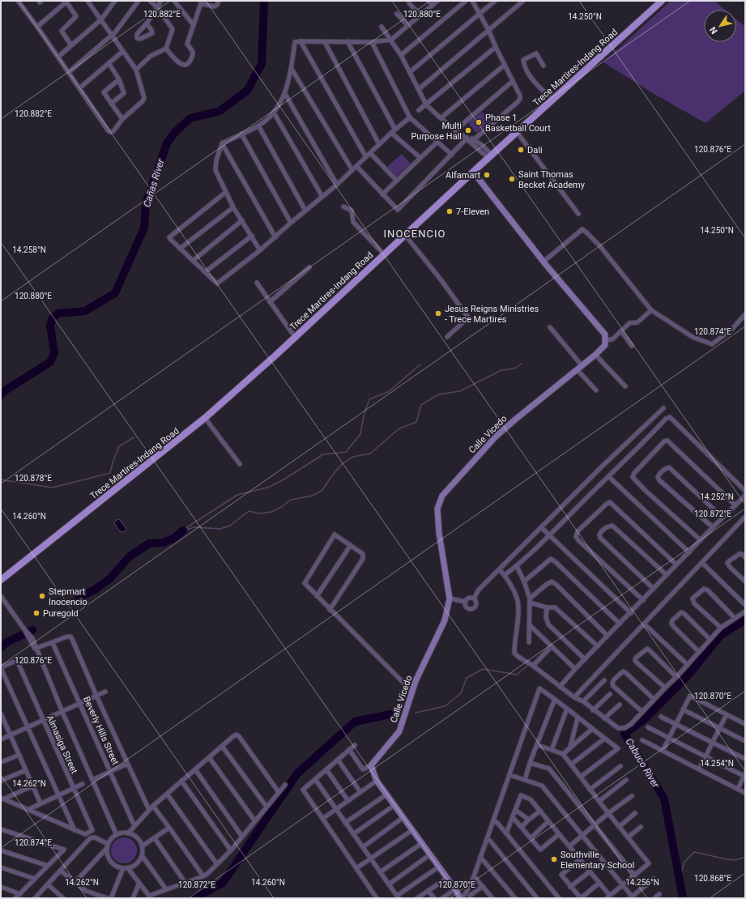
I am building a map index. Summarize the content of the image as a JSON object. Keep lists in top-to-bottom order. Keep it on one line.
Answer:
{"streets":{"main road":["Trece Martires-Indang Road"],"street":["Calle Vicedo","Beverly Hills Street","Almasiga Street"]},"districts":["INOCENCIO"],"water":["Cañas River","Cabuco River"],"places":["Phase 1 Basketball Court","Multi Purpose Hall","Dali","Alfamart","Saint Thomas Becket Academy","7-Eleven","Jesus Reigns Ministries - Trece Martires","Stepmart Inocencio","Puregold","Southville Elementary School"],"north":"bottom left","coordinates":["120.882°E","120.880°E","14.250°N","120.876°E","14.258°N","120.874°E","120.878°E","14.252°N","120.872°E","14.260°N","120.870°E","14.254°N","14.262°N","120.868°E","14.256°N"]}
